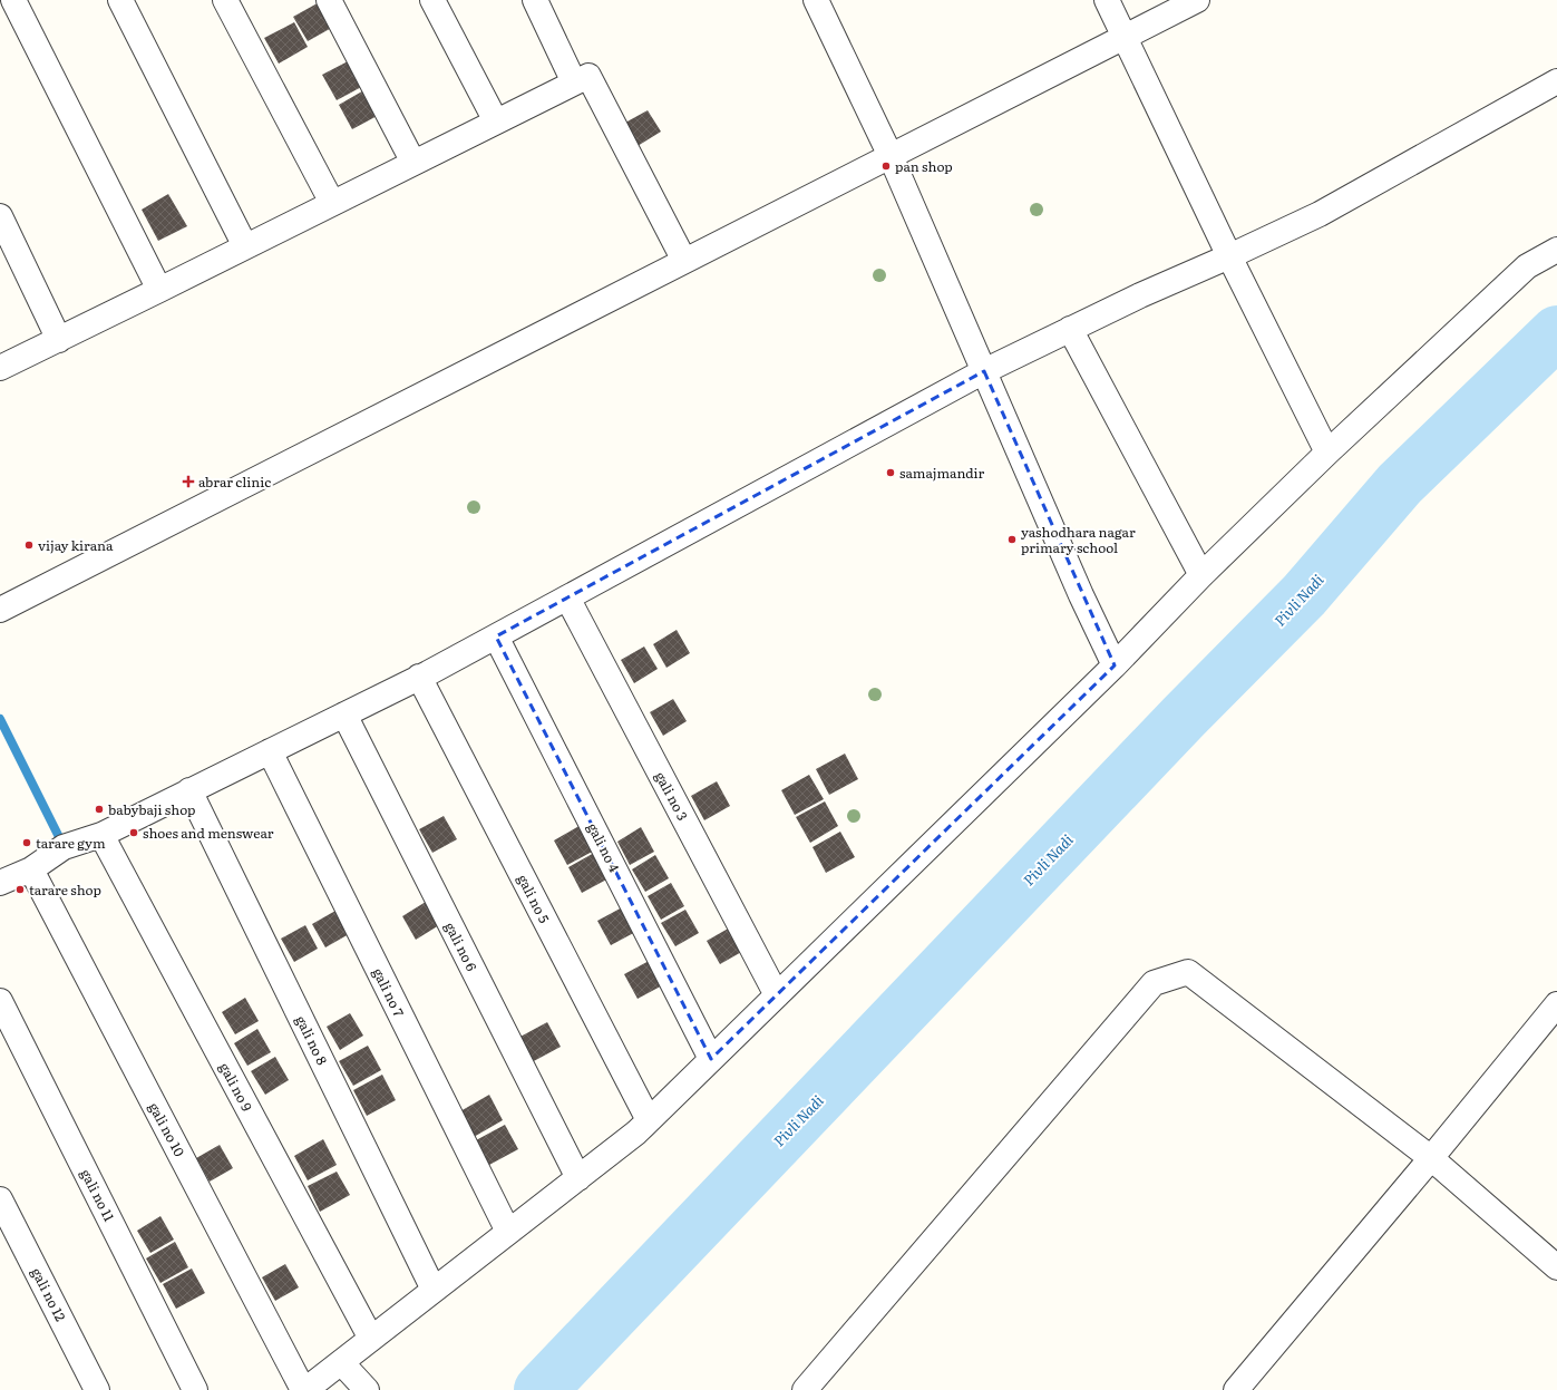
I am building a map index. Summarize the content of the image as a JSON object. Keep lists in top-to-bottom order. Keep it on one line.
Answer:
{"streets":{"street":["gali no 3","gali no 4","gali no 5","gali no 6","gali no 7","gali no 8","gali no 9","gali no 10","gali no 11","gali no 12"]},"water":["Pivli Nadi"],"places":{"other":["pan shop","samajmandir","yashodhara nagar primary school","vijay kirana","babybaji shop","shoes and menswear","tarare gym","tarare shop"],"health":["abrar clinic"]}}
